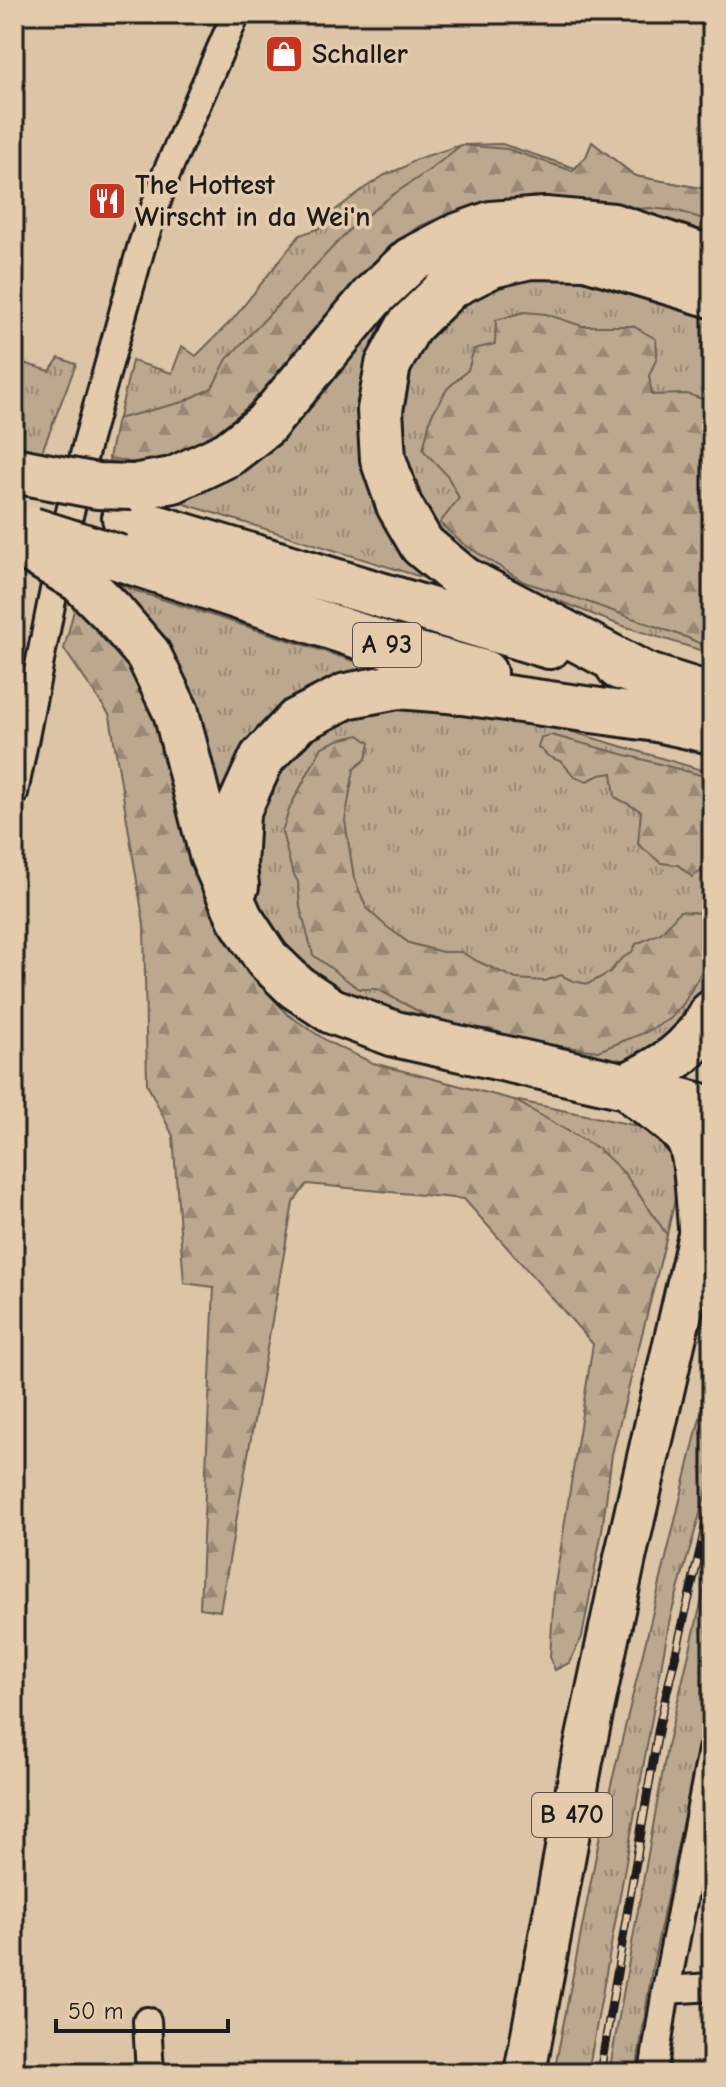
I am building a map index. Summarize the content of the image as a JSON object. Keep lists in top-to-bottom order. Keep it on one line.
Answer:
{"streets":{"highway":["A 93"],"main road":["B 470"]},"places":{"shop":["Schaller"],"restaurant":["The Hottest Wirscht in da Wei'n"]},"scale_bar":"50 m"}
